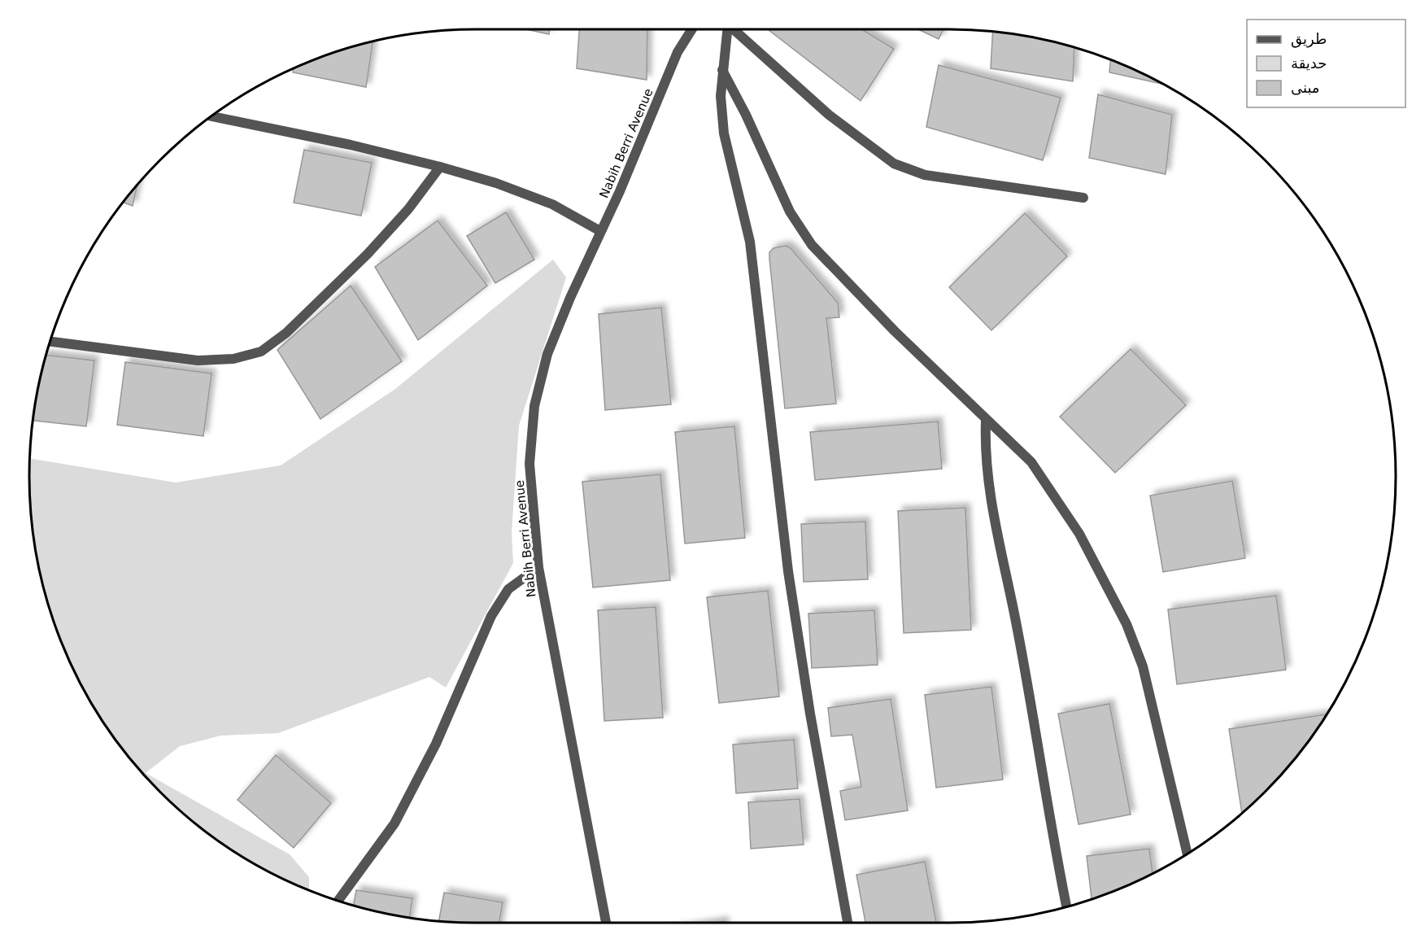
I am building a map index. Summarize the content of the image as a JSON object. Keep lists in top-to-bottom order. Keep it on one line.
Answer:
{"streets":{"street":["Nabih Berri Avenue"]},"legend":["طريق","حديقة","مبنى"]}
